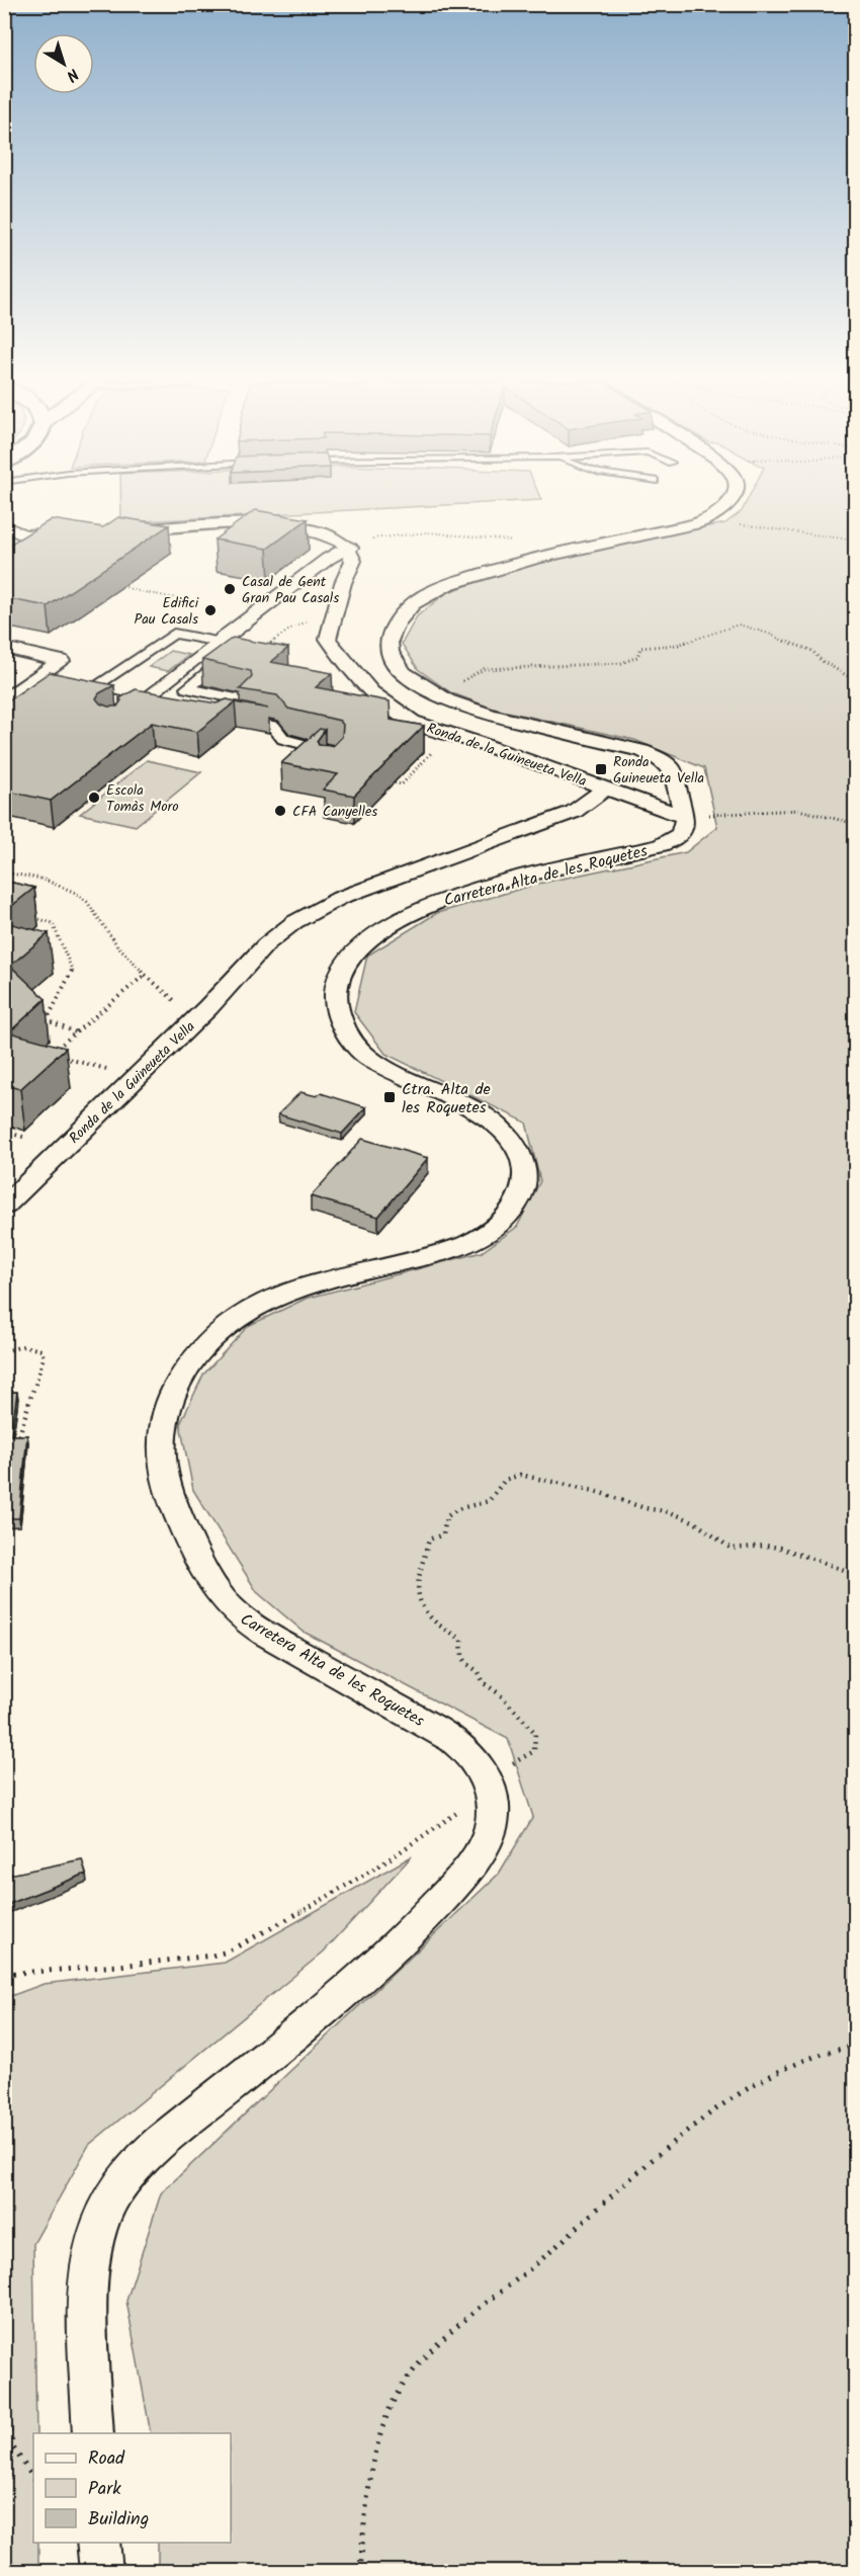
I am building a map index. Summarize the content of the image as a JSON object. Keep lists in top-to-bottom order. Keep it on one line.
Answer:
{"streets":{"street":["Ronda de la Guineueta Vella","Carretera Alta de les Roquetes"]},"places":{"other":["Casal de Gent Gran Pau Casals","Edifici Pau Casals","Escola Tomàs Moro","CFA Canyelles"],"transit":["Ronda Guineueta Vella","Ctra. Alta de les Roquetes"]},"legend":["Road","Park","Building"],"north":"bottom right"}
